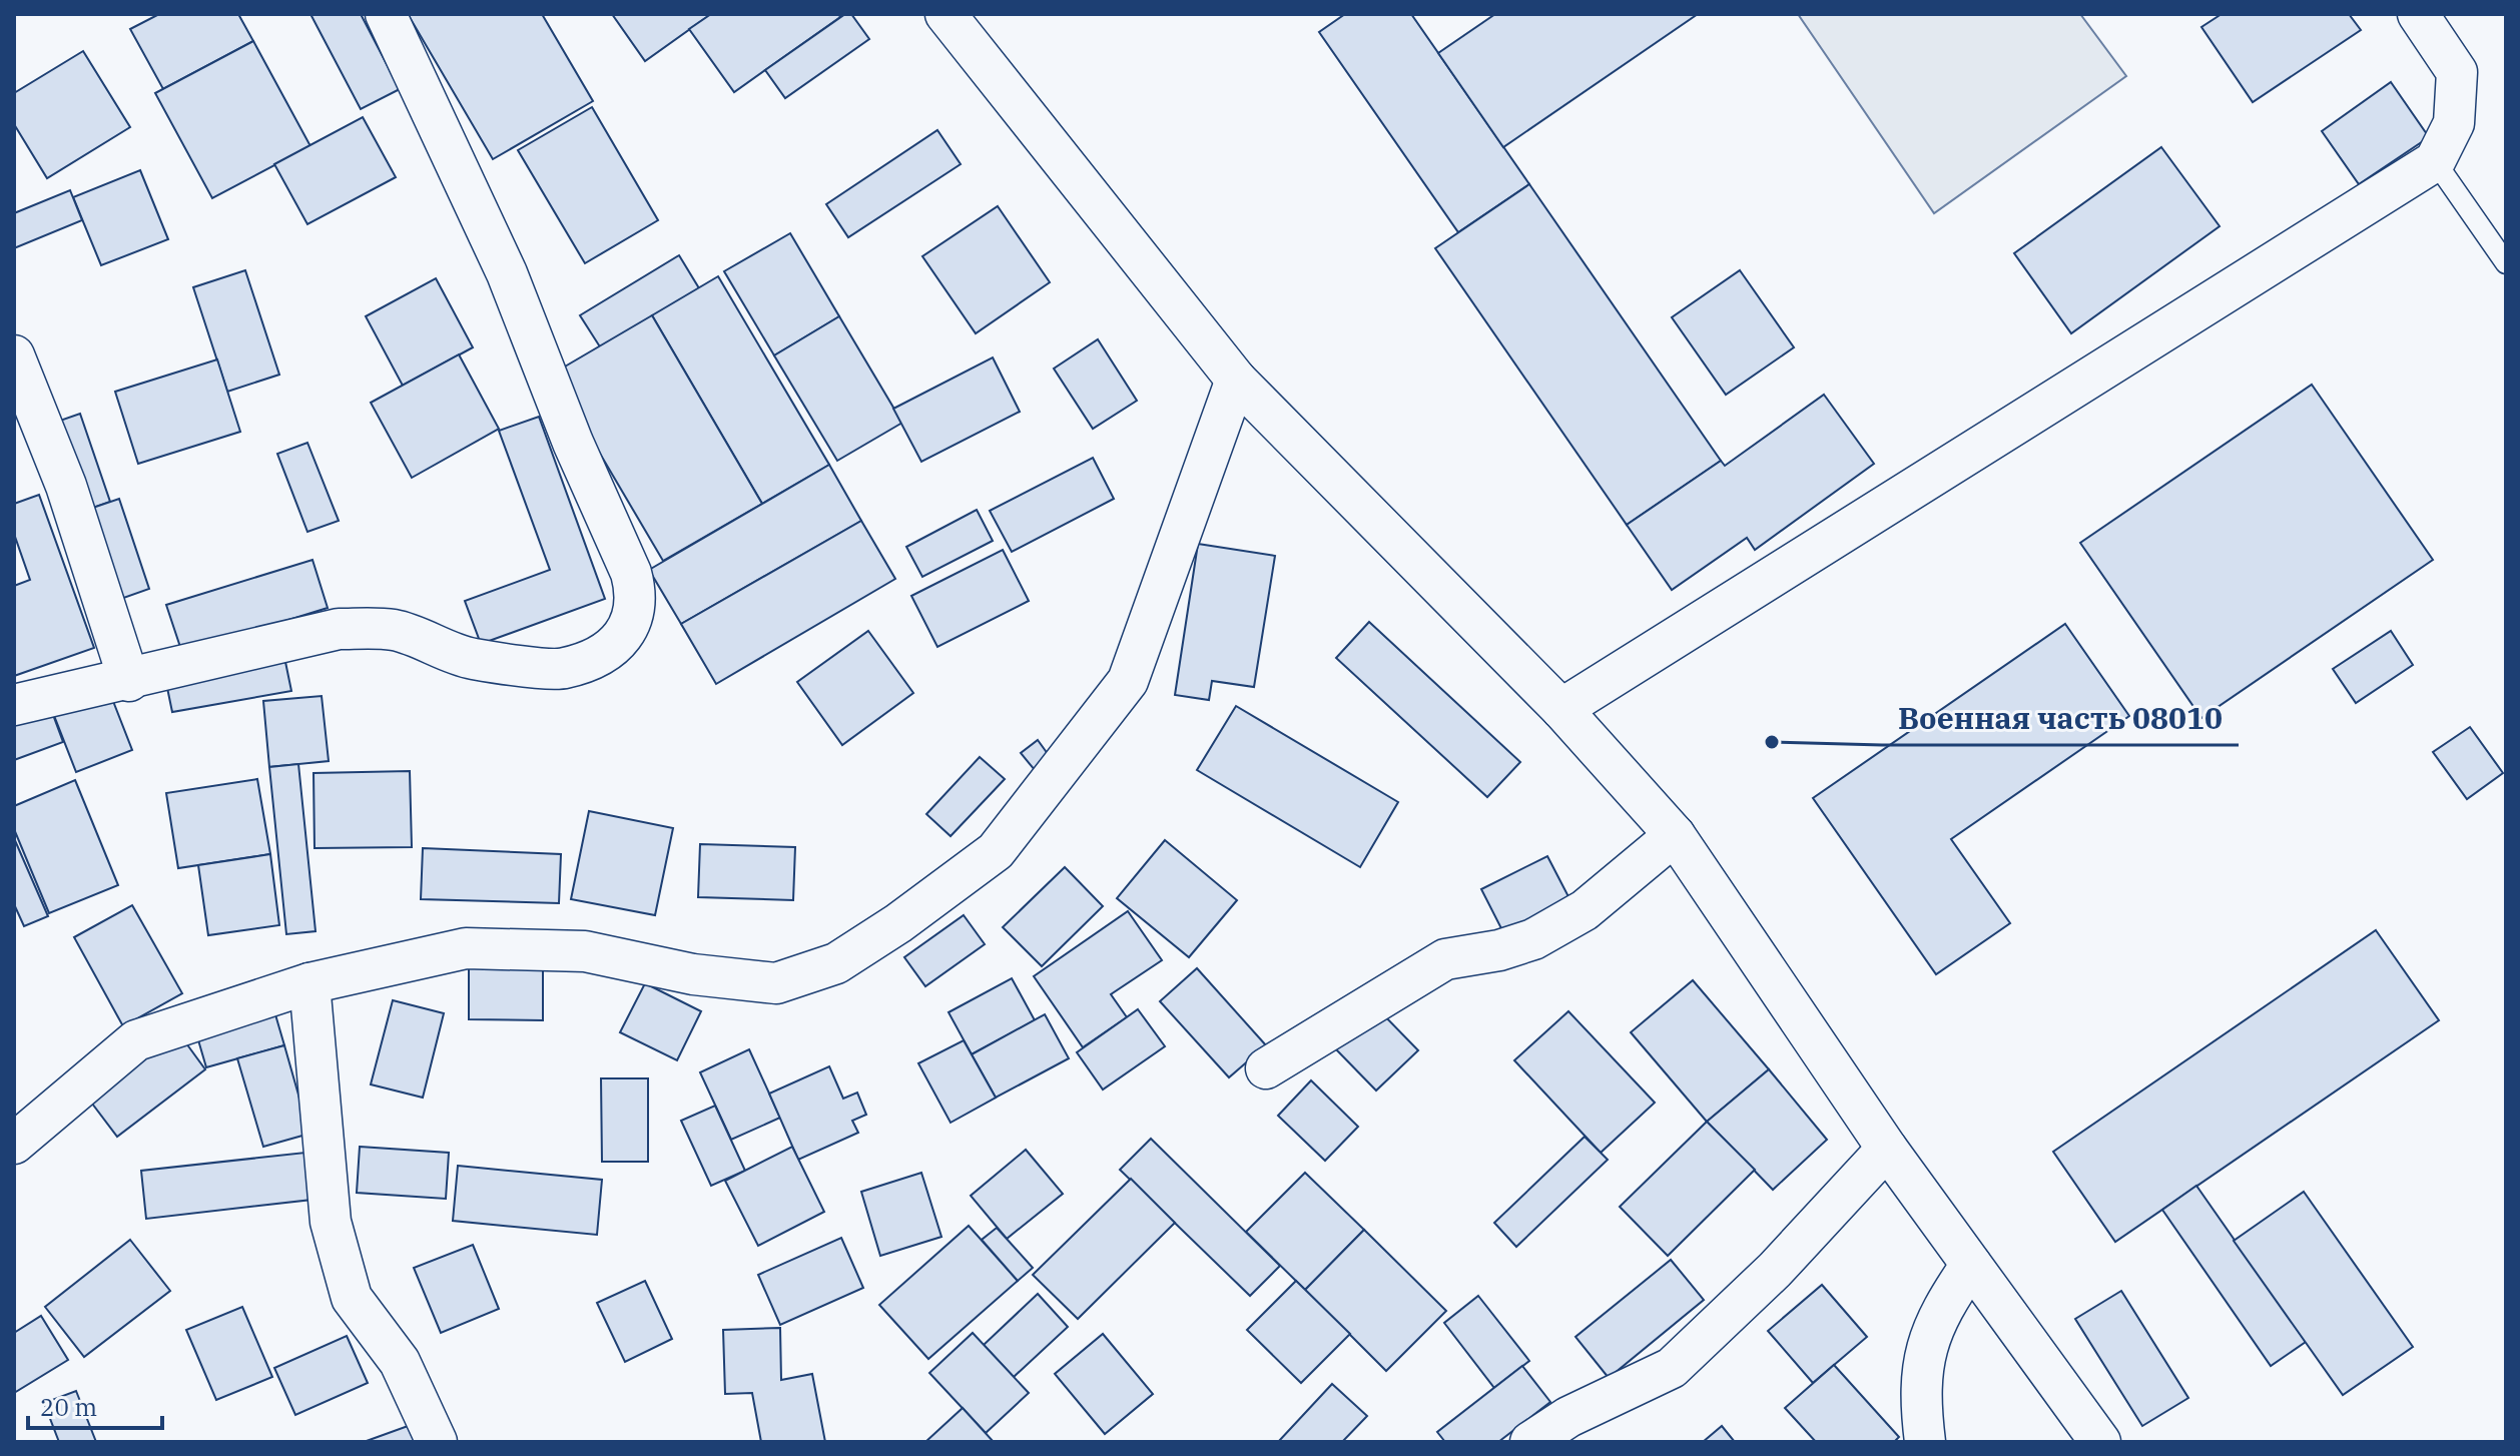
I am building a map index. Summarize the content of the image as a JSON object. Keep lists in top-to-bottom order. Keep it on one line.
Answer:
{"places":["Военная часть 08010"],"scale_bar":"20 m"}
